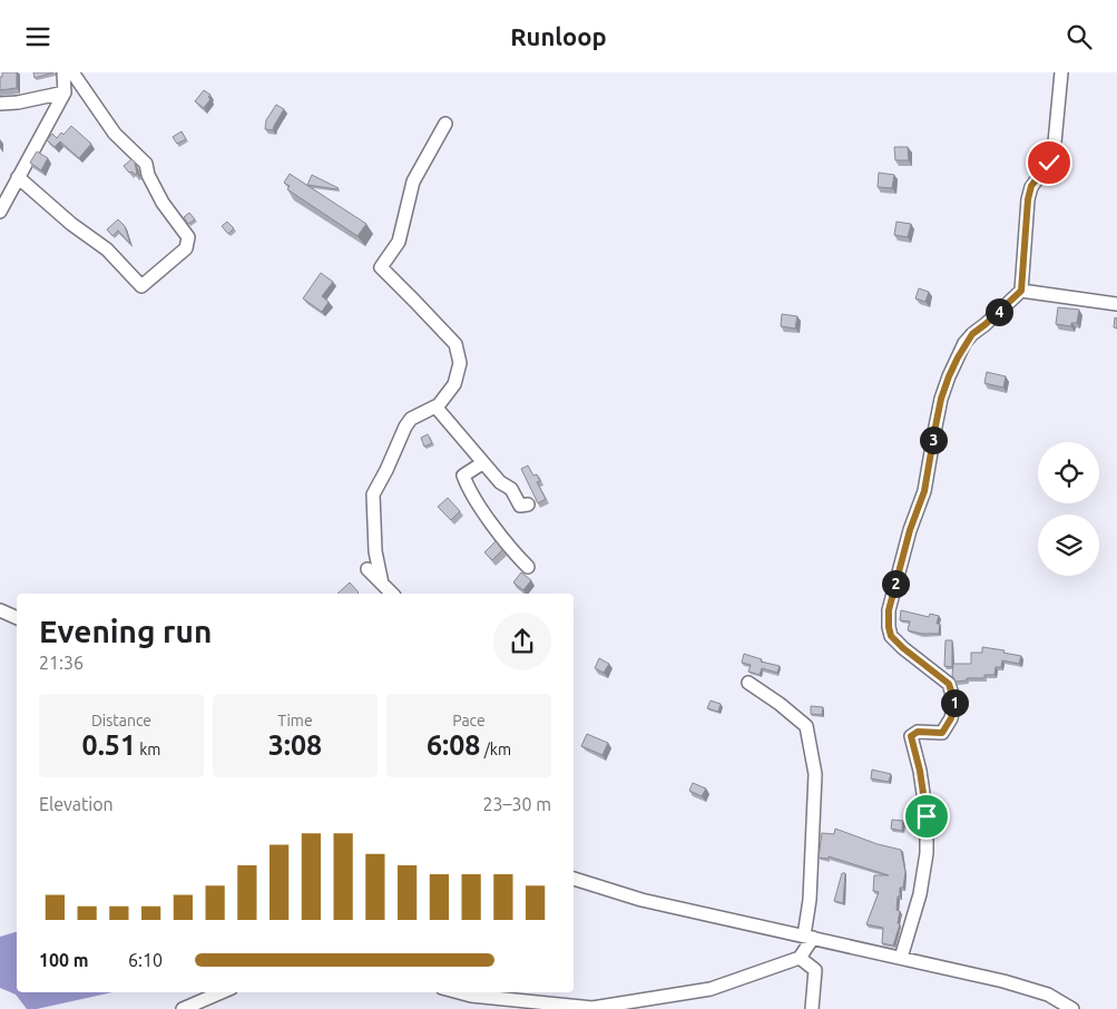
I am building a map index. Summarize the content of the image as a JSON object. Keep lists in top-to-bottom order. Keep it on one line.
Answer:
{"page":{"header":"Runloop","pins":["4","3","2","1"],"heading":["Evening run","21:36"],"stats":[["Distance","0.51 km"],["Time","3:08"],["Pace","6:08 /km"]],"chart":["Elevation","23–30 m"],"list":[{"name":"100 m","note":"6:10"}]}}
